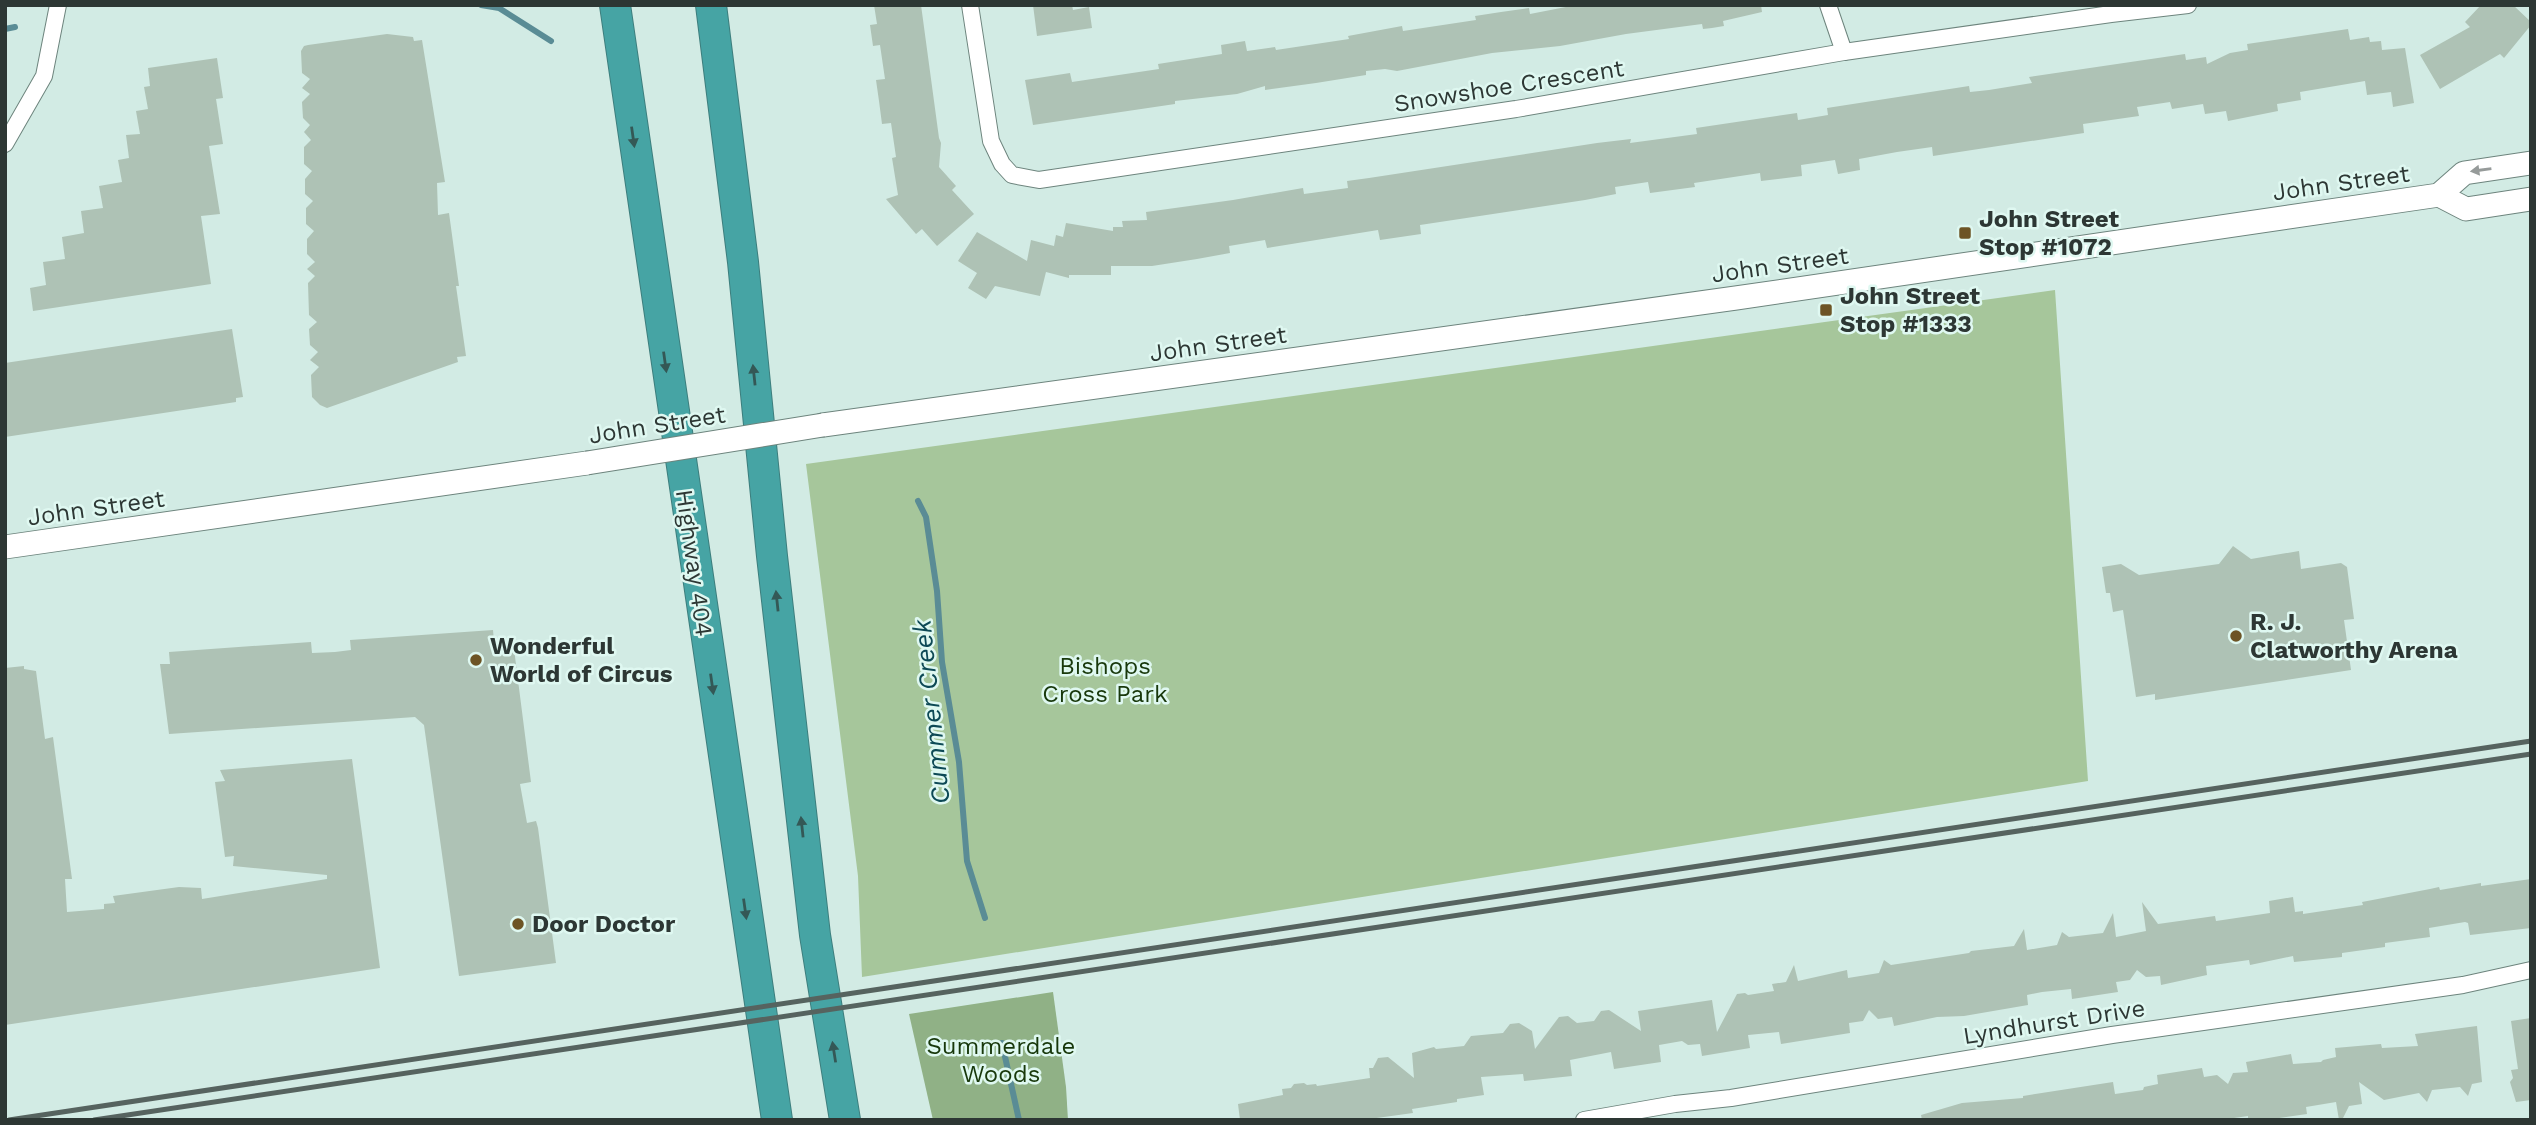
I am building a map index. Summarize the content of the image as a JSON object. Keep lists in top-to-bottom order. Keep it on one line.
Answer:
{"streets":{"highway":["Highway 404"],"main road":["John Street"],"street":["Snowshoe Crescent","Lyndhurst Drive"]},"water":["Cummer Creek"],"parks":["Bishops Cross Park","Summerdale Woods"],"places":{"transit":["John Street Stop #1072","John Street Stop #1333"],"other":["R. J. Clatworthy Arena","Wonderful World of Circus","Door Doctor"]}}
